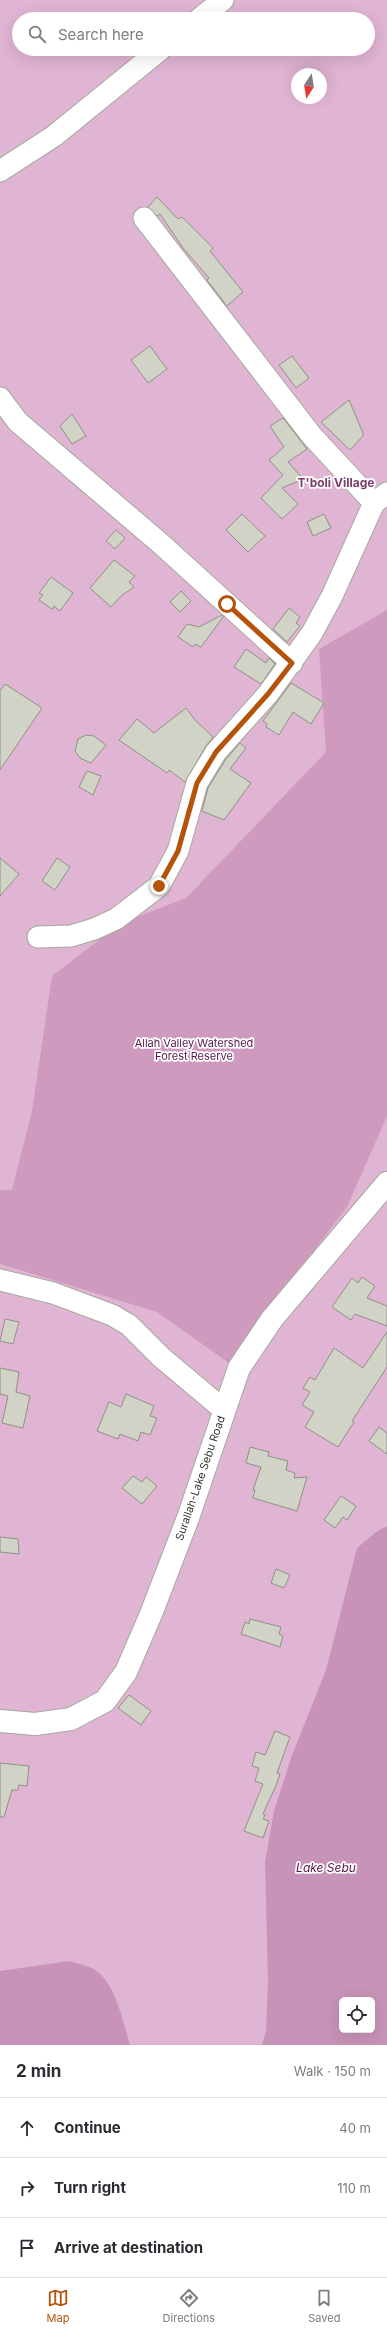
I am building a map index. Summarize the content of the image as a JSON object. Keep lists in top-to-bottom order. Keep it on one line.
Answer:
{"streets":{"main road":["Surallah-Lake Sebu Road"]},"districts":["T'boli Village"],"water":["Lake Sebu"],"parks":["Allah Valley Watershed Forest Reserve"],"north":"bottom","page":{"search":"Search here","heading":["2 min","Walk · 150 m"],"list":[["Continue","40 m"],["Turn right","110 m"],"Arrive at destination"],"nav":["Map","Directions","Saved"]}}
